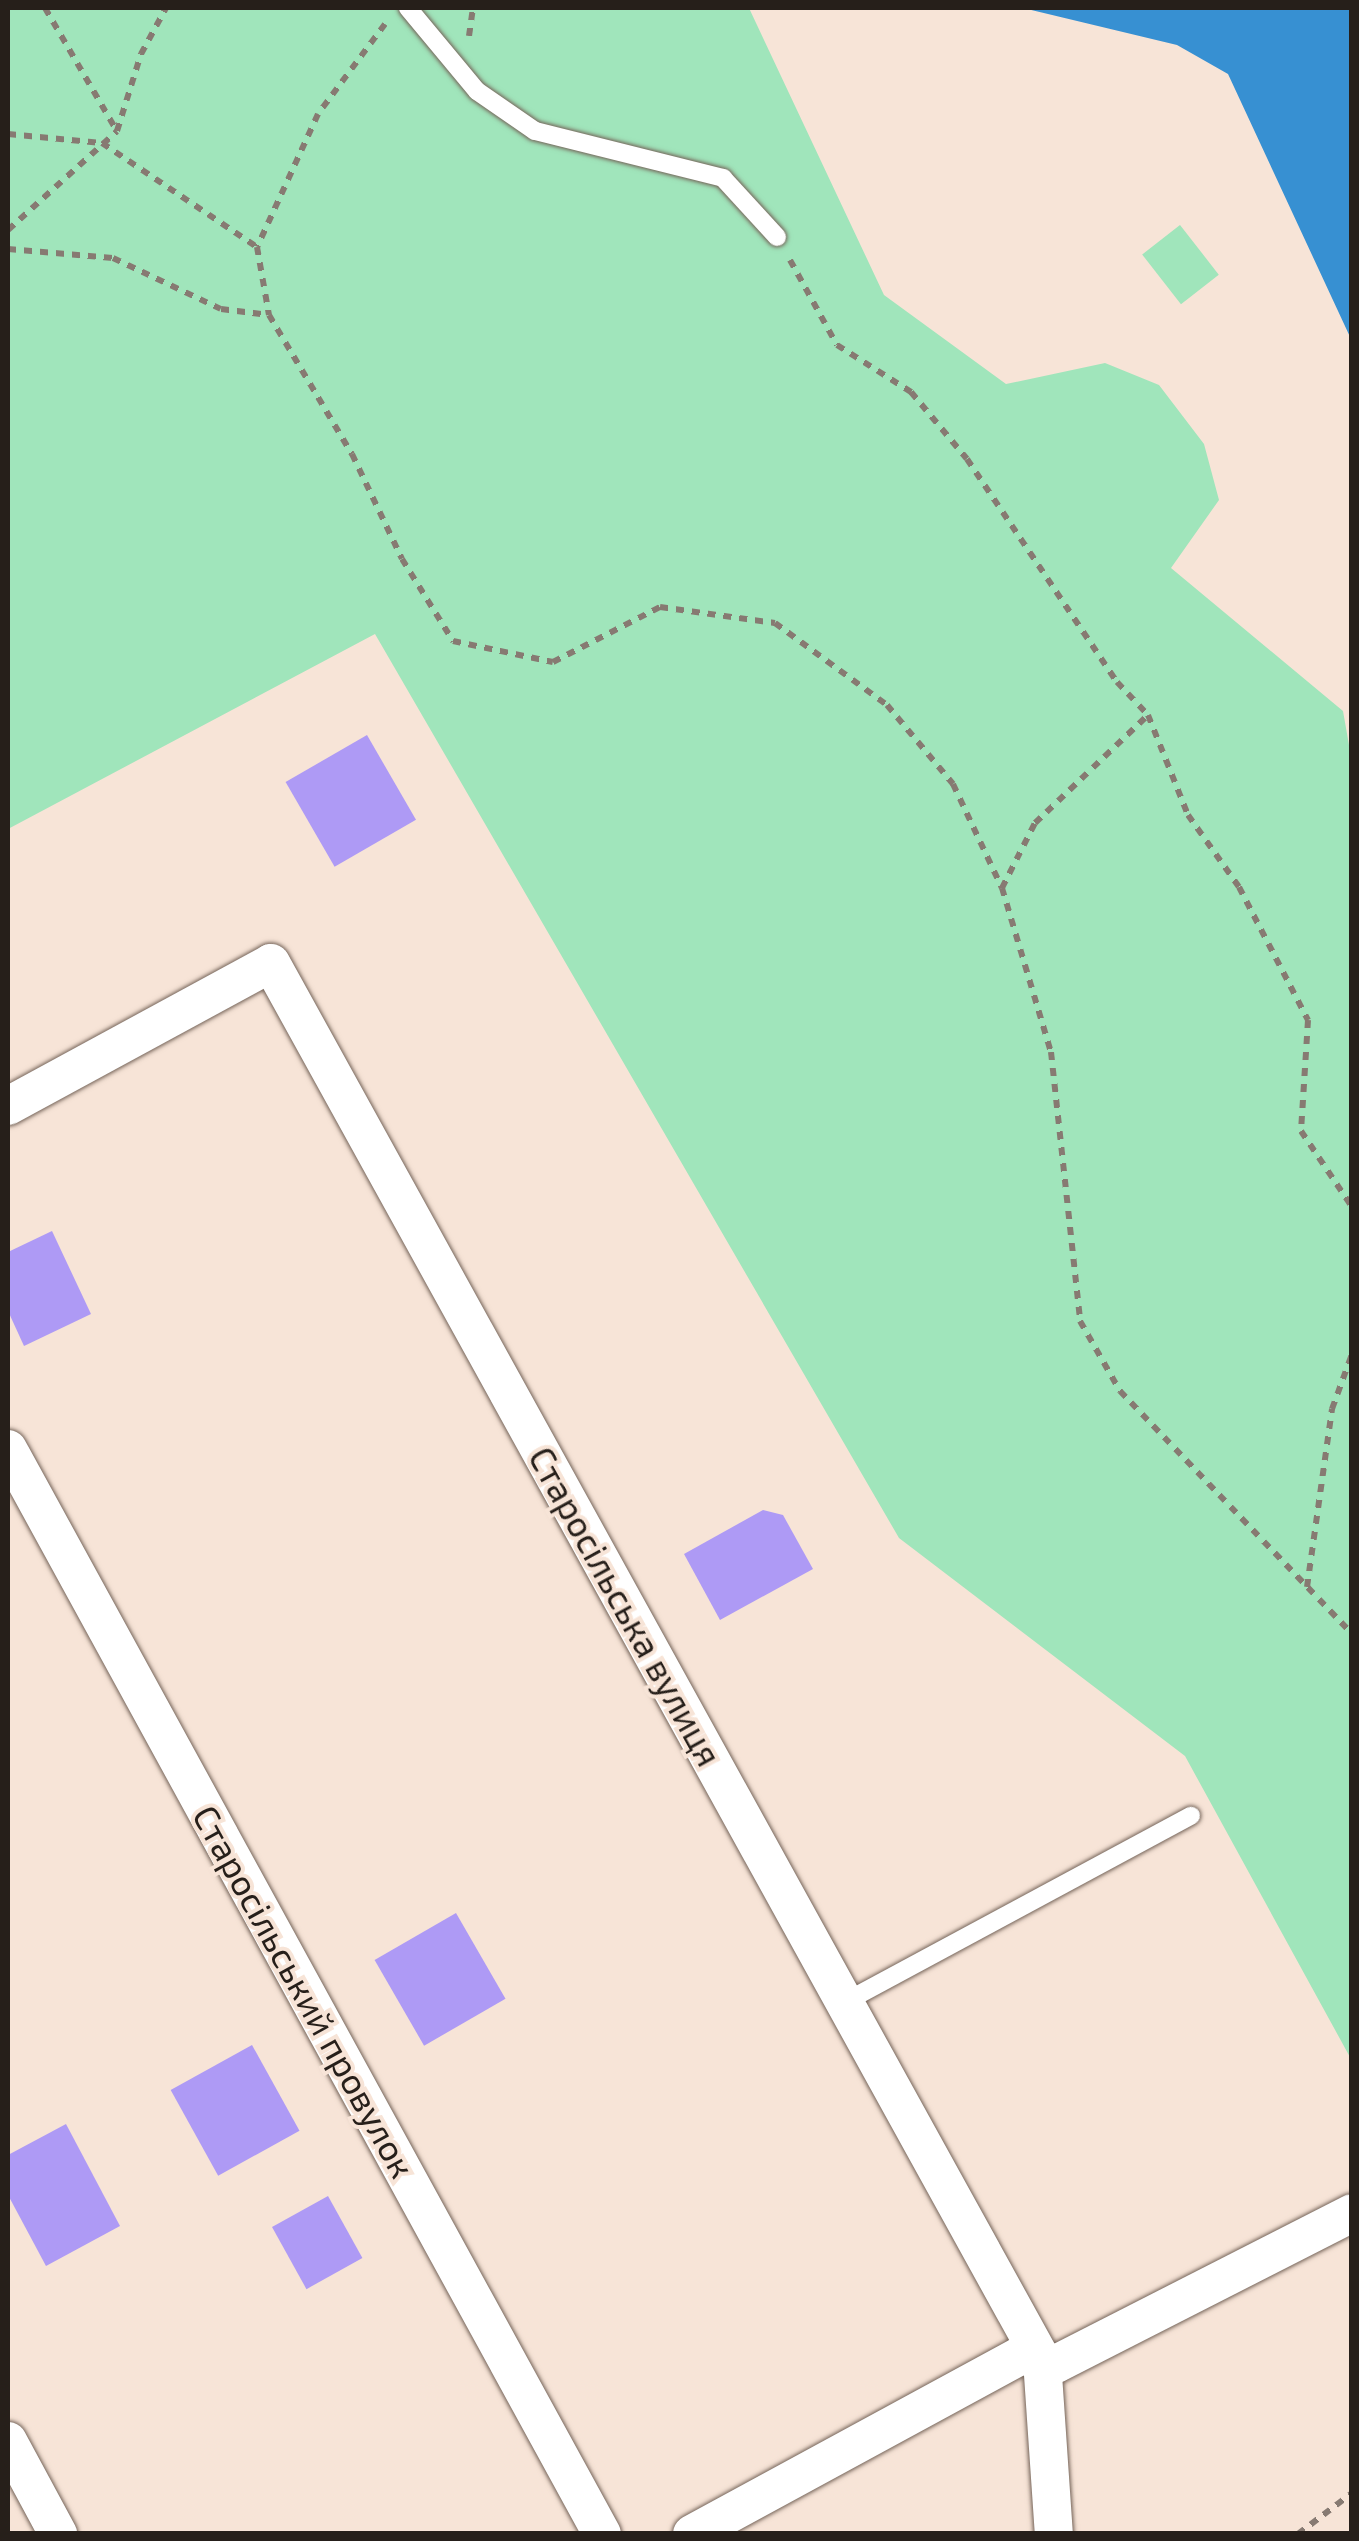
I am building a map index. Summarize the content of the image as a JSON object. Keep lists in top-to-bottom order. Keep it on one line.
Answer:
{"streets":{"street":["Старосільська вулиця","Старосільський провулок"]}}
